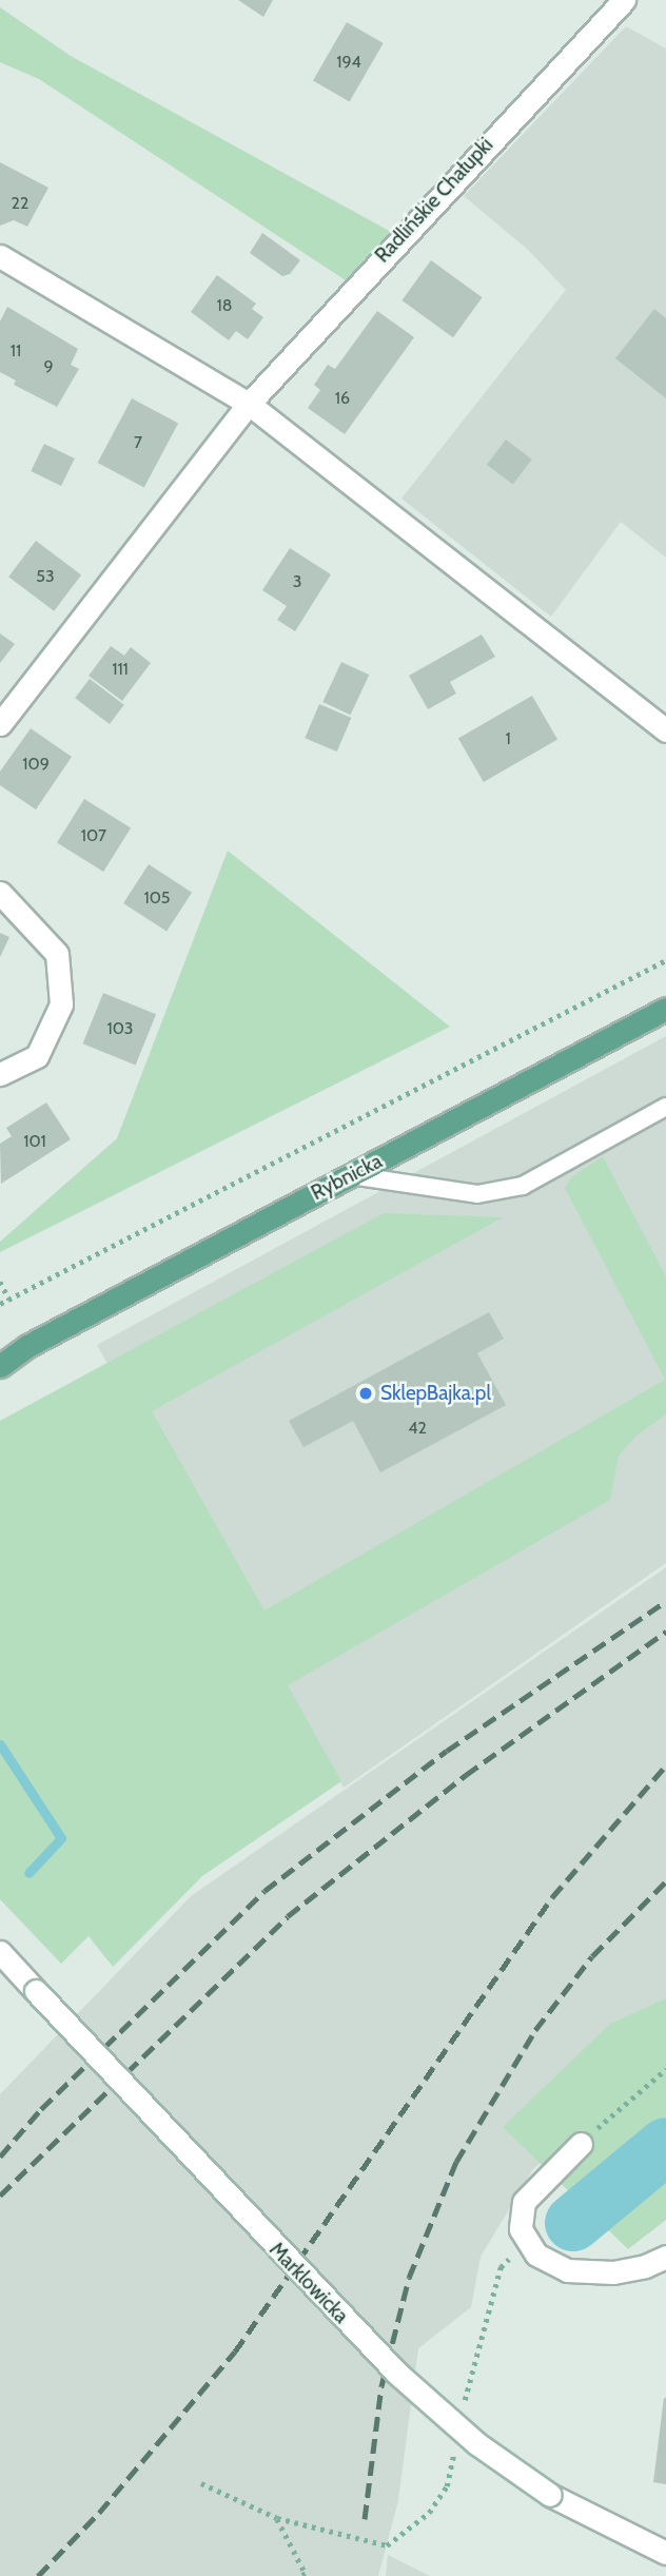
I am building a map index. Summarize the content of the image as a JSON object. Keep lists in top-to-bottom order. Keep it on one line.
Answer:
{"streets":{"main road":["Rybnicka"],"street":["Radlińskie Chałupki","Marklowicka"]},"places":["SklepBajka.pl"],"house_numbers":["194","22","18","11","9","16","7","53","3","111","1","109","107","105","103","101","42"]}
